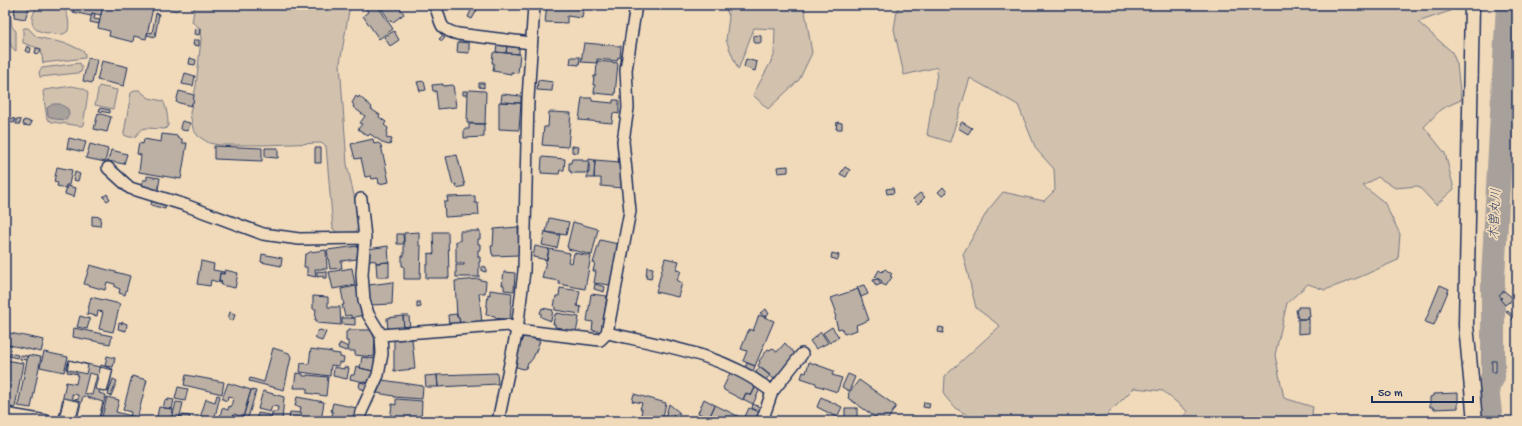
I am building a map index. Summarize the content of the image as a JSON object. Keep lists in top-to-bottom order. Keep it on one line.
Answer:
{"water":["木曽丸川"],"scale_bar":"50 m"}
